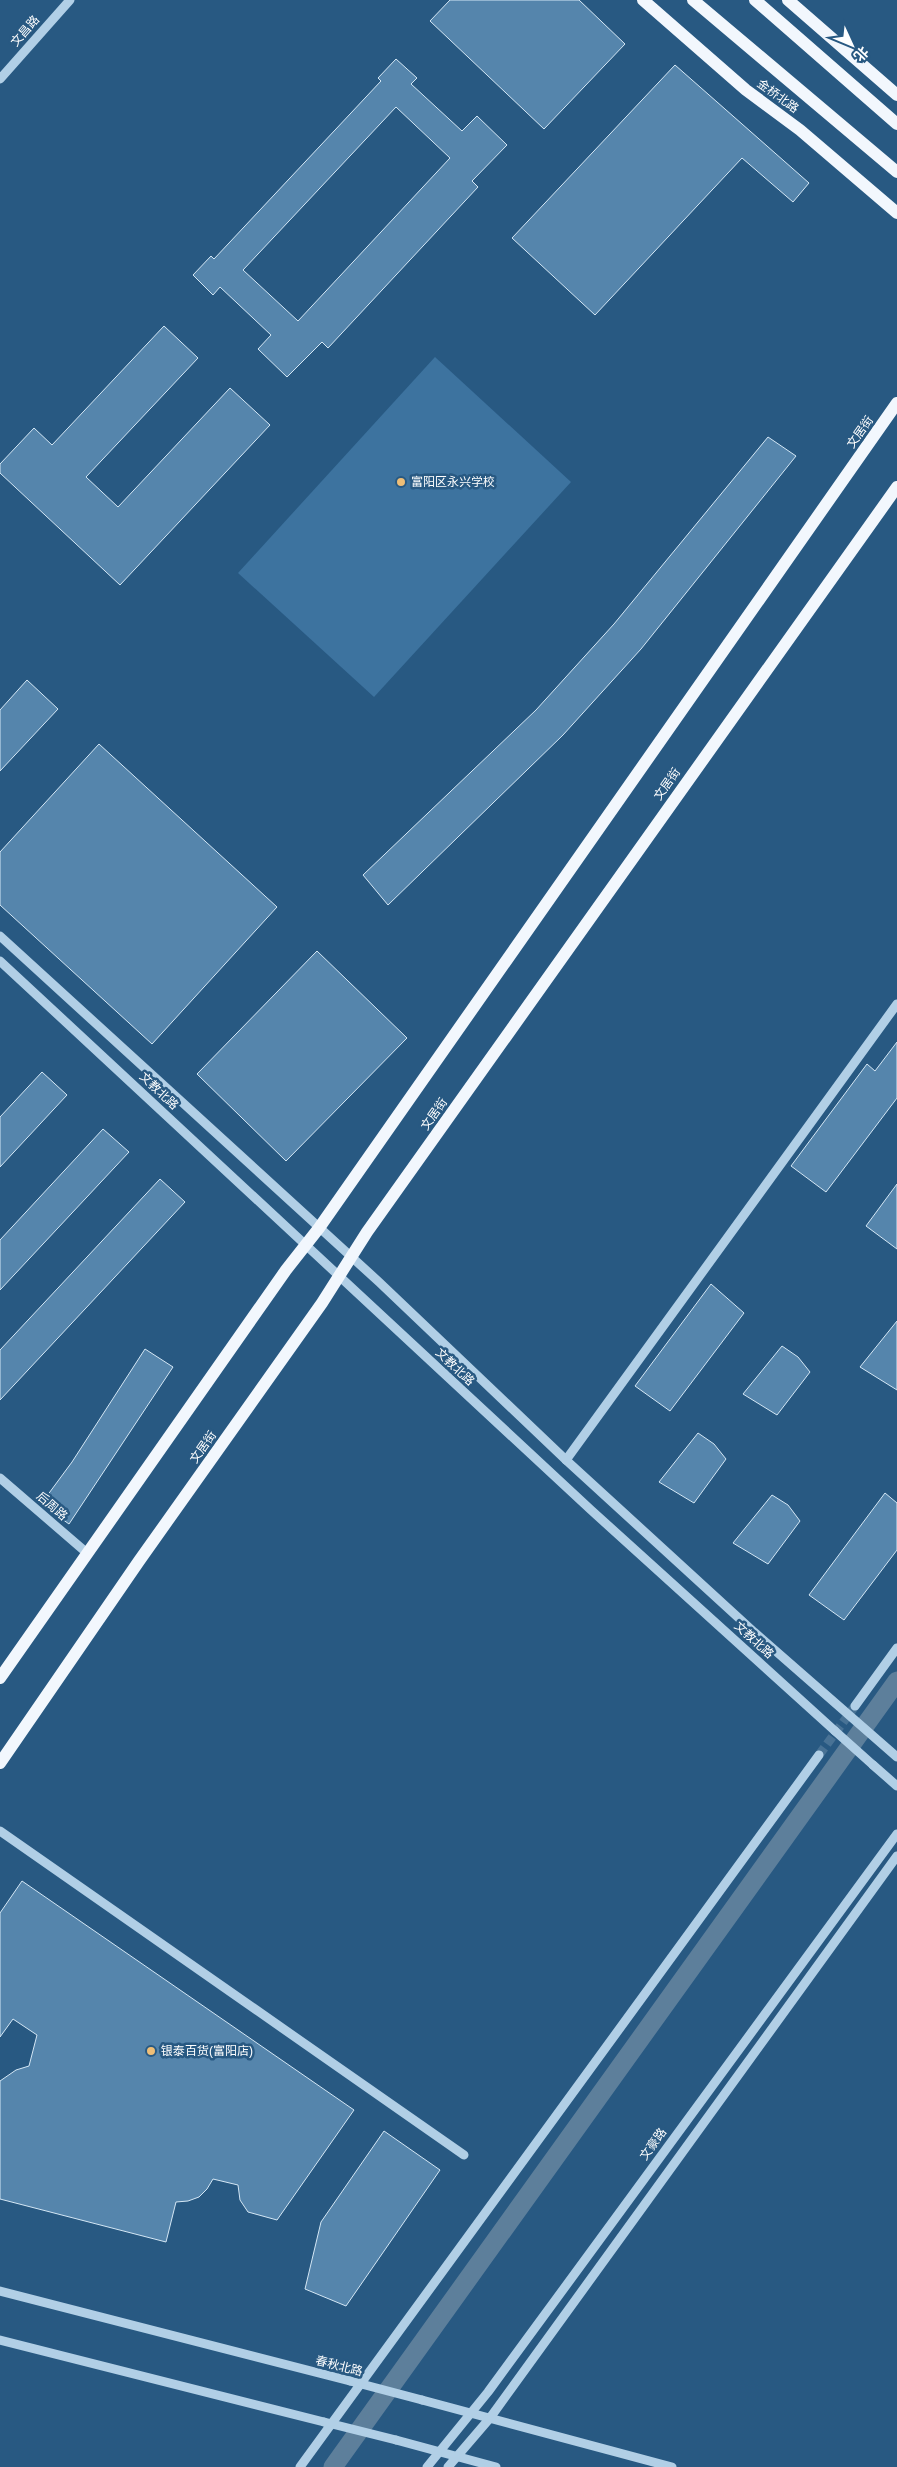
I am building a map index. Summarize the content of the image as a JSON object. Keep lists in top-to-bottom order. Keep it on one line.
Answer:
{"streets":{"main road":["金桥北路","文居街"],"street":["文昌路","文教北路","后周路","文豪路","春秋北路"]},"crossings":[["文居街","文教北路"],["文居街","后周路"],["文豪路","春秋北路"]],"places":["富阳区永兴学校","银泰百货(富阳店)"],"north":"bottom right"}
